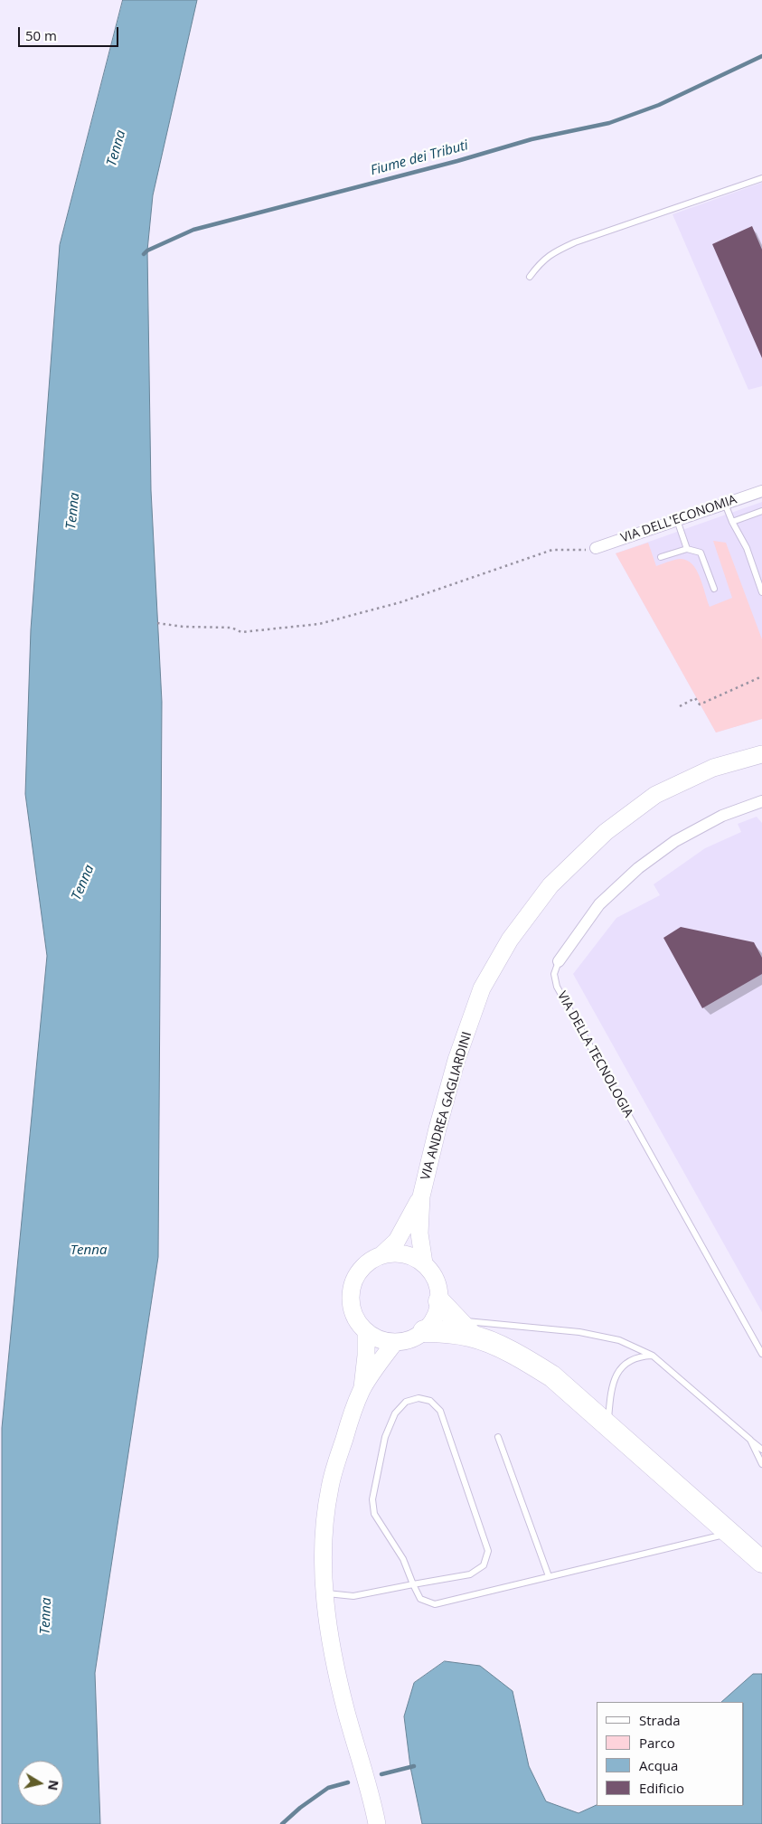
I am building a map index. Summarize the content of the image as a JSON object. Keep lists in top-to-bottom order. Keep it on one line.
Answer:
{"streets":{"main road":["VIA ANDREA GAGLIARDINI"],"street":["VIA DELL'ECONOMIA","VIA DELLA TECNOLOGIA"]},"water":["Tenna","Fiume dei Tributi"],"legend":["Strada","Parco","Acqua","Edificio"],"scale_bar":"50 m","north":"right"}
